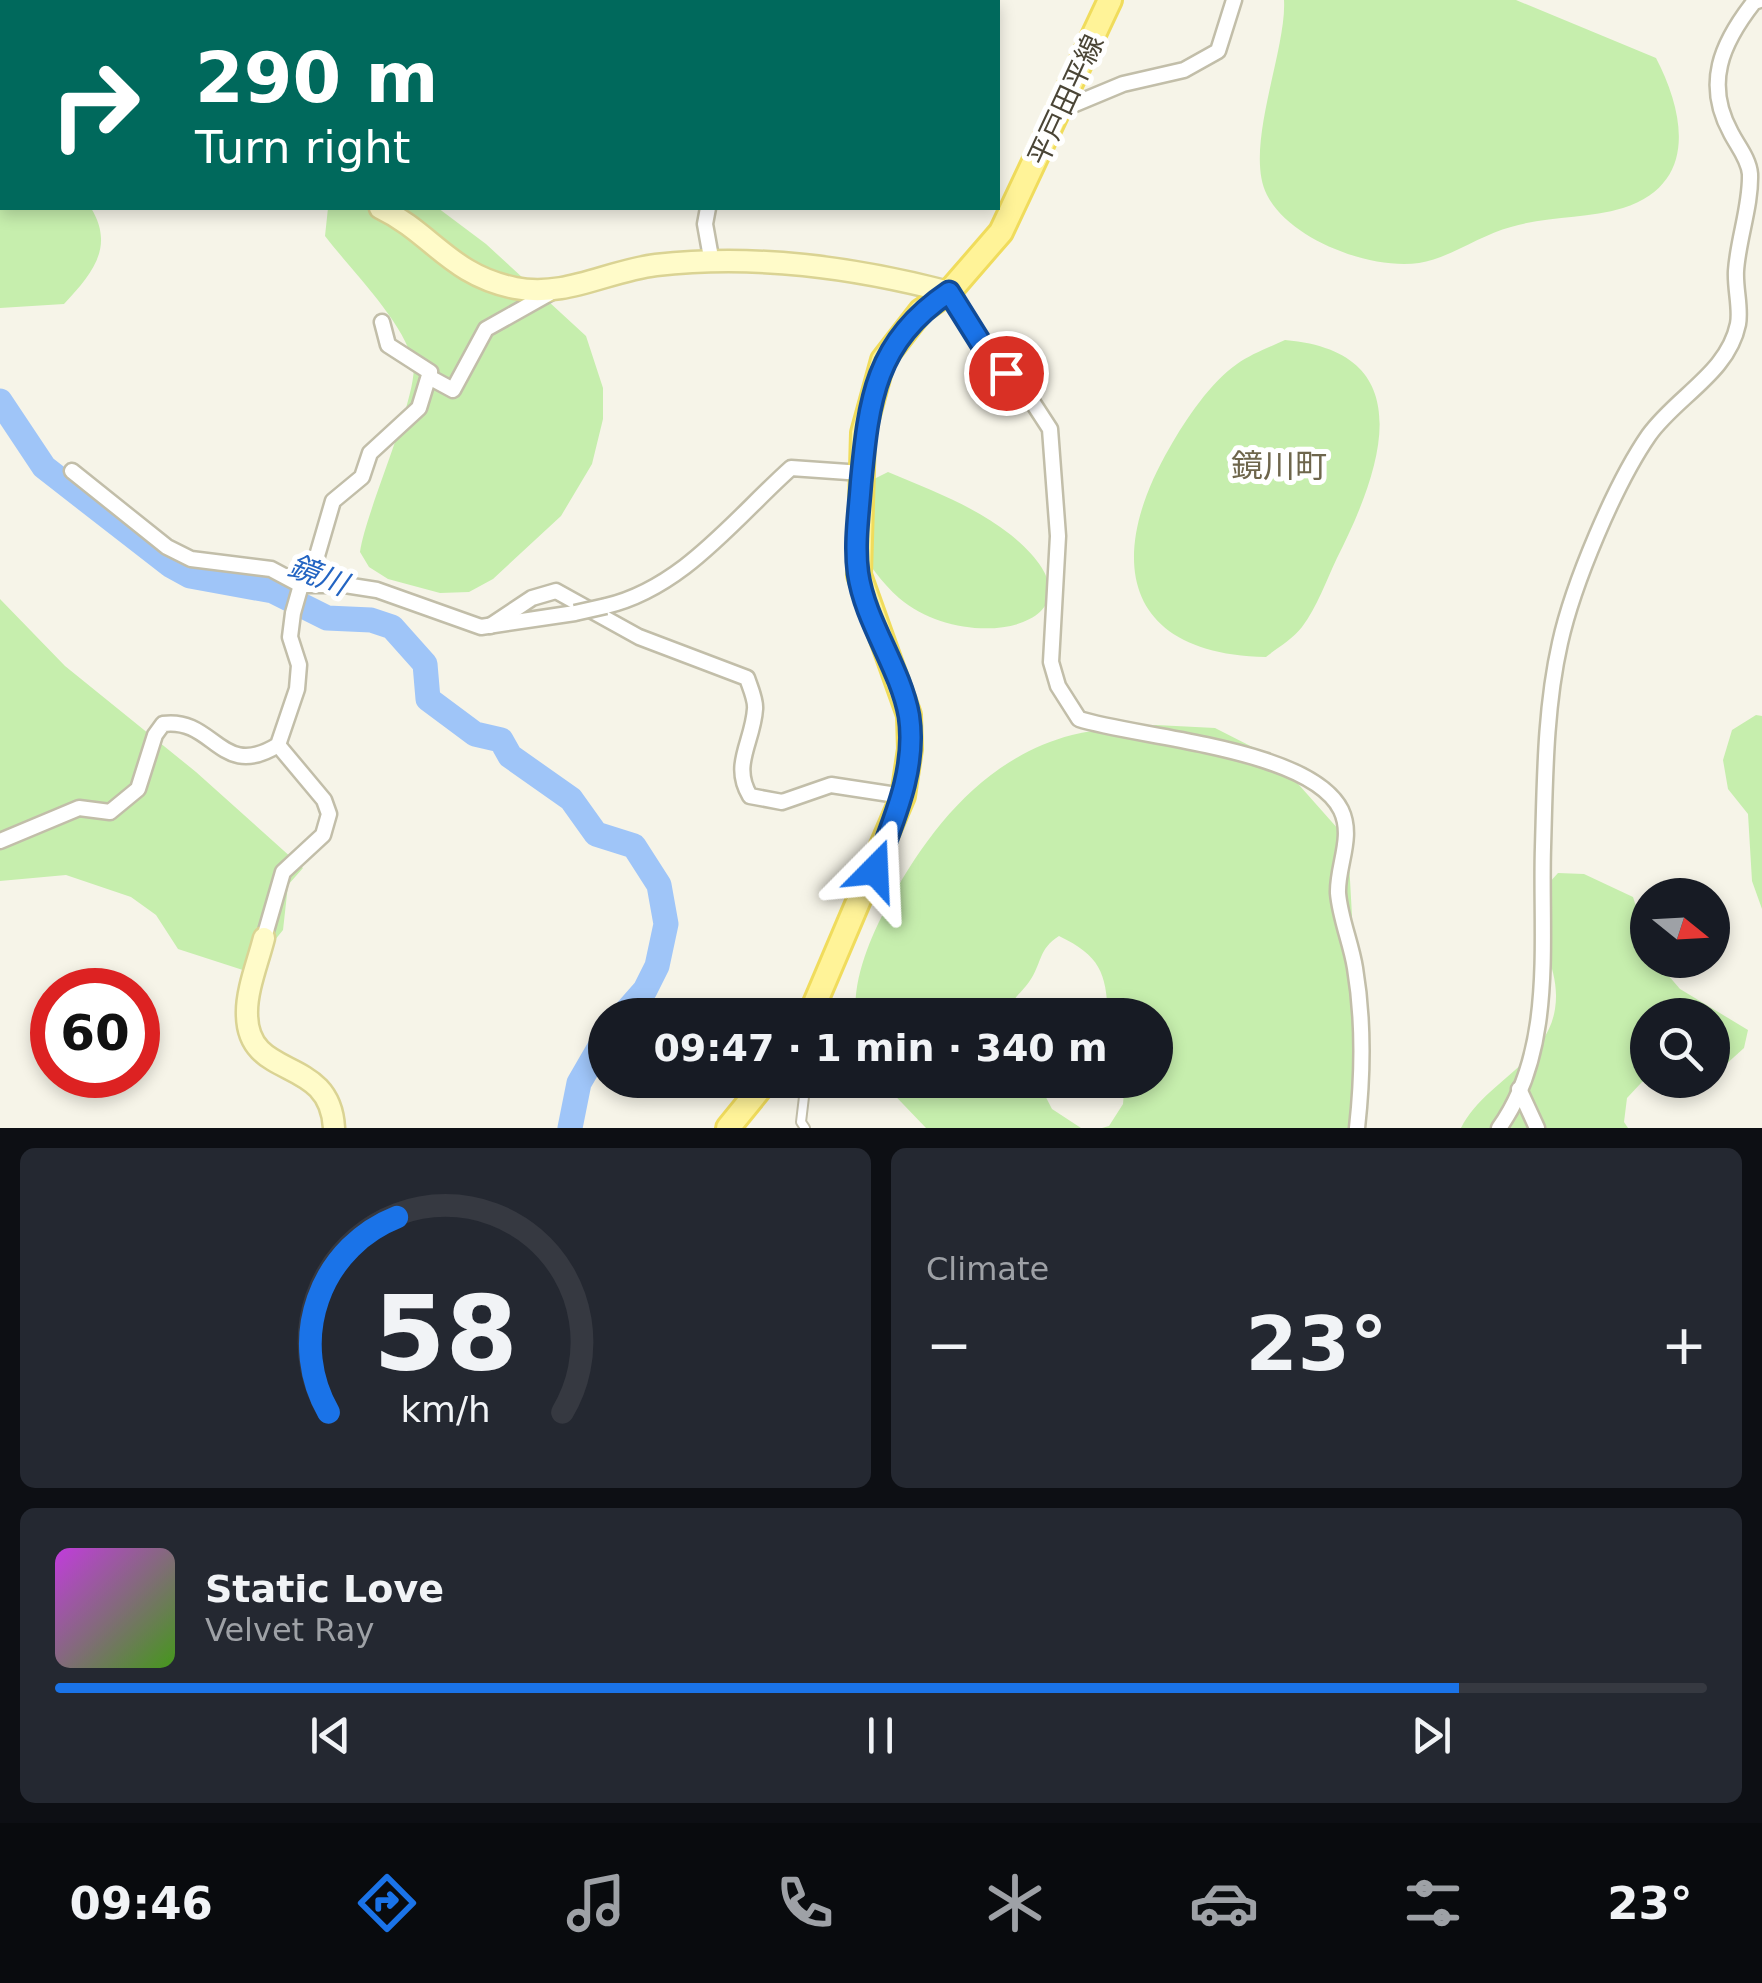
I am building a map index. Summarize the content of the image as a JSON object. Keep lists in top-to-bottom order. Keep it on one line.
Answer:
{"streets":{"main road":["平戸田平線"]},"districts":["鏡川町"],"water":["鏡川"],"north":"right","page":{"turn":["290 m","Turn right"],"limit":"60","trip":"09:47 · 1 min · 340 m","tile":"Climate","heat":["−","23°","+"],"song":["Static Love","Velvet Ray"],"tabs":["09:46","23°"],"gauge":["58","km/h"]}}
